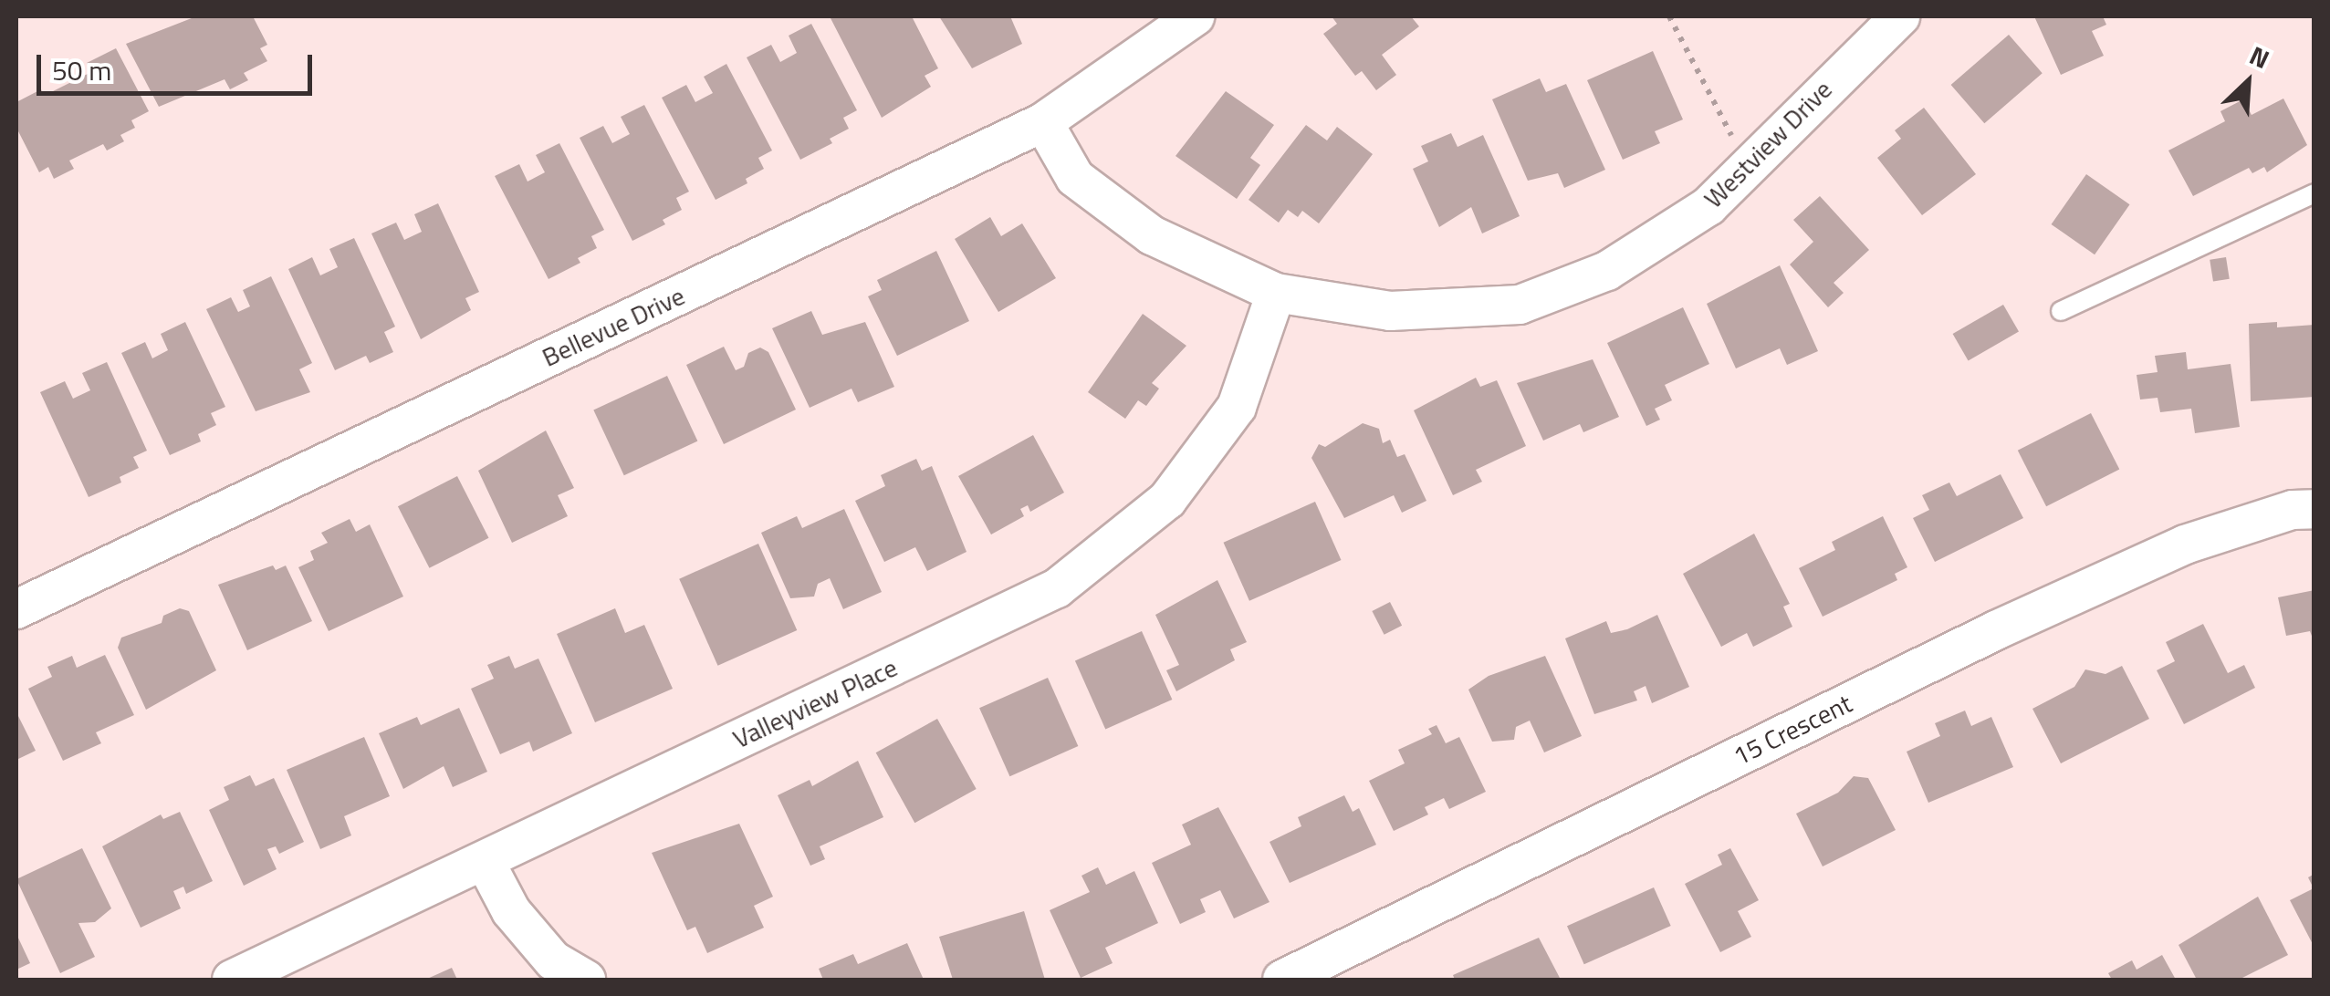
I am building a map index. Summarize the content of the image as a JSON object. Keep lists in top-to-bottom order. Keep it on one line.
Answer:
{"streets":{"street":["Westview Drive","Bellevue Drive","Valleyview Place","15 Crescent"]},"crossings":[["Westview Drive","Bellevue Drive"],["Westview Drive","Valleyview Place"]],"scale_bar":"50 m","north":"top right"}
